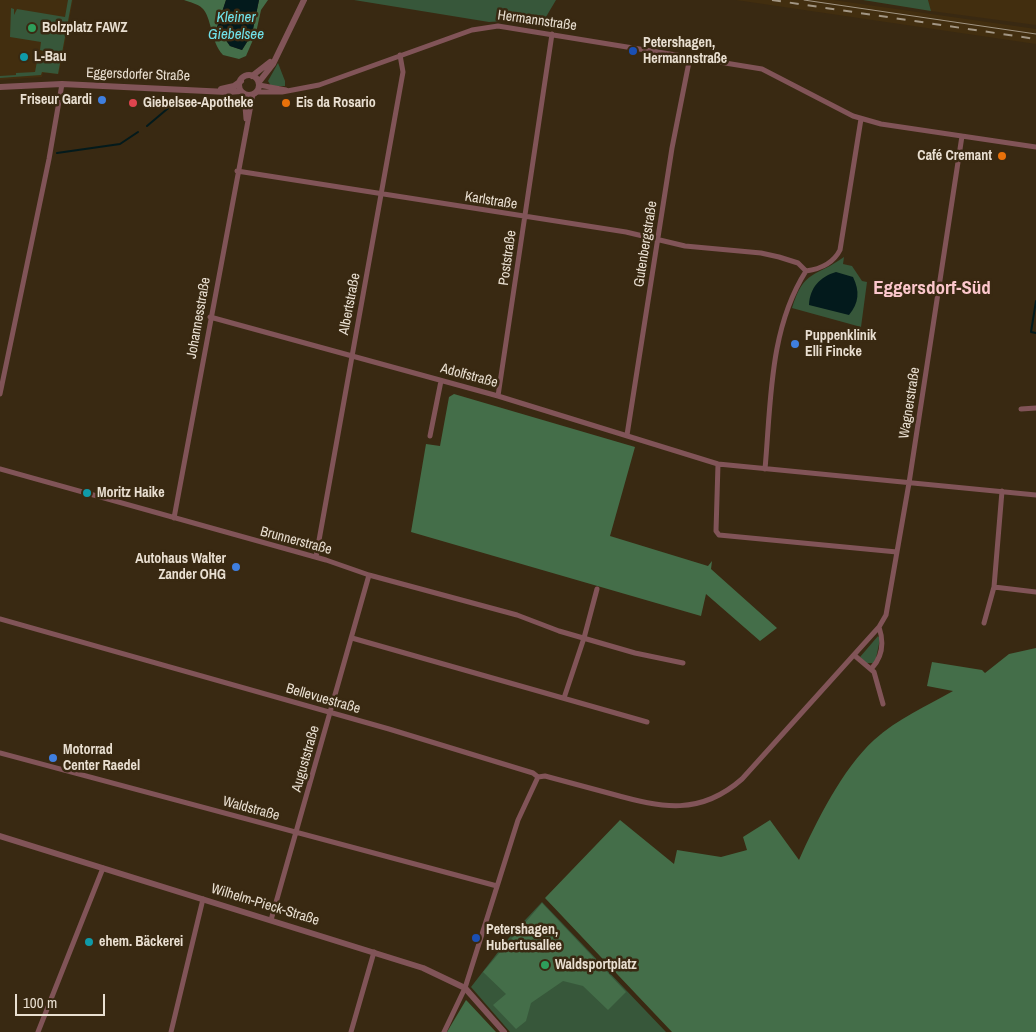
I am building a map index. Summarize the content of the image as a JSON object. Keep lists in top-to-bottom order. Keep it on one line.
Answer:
{"streets":{"street":["Hermannstraße","Eggersdorfer Straße","Karlstraße","Gutenbergstraße","Poststraße","Albertstraße","Johannesstraße","Adolfstraße","Wagnerstraße","Brunnerstraße","Bellevuestraße","Auguststraße","Waldstraße","Wilhelm-Pieck-Straße"]},"crossings":[["Hermannstraße","Eggersdorfer Straße"],["Hermannstraße","Gutenbergstraße"],["Hermannstraße","Poststraße"],["Hermannstraße","Albertstraße"],["Hermannstraße","Johannesstraße"],["Hermannstraße","Wagnerstraße"],["Eggersdorfer Straße","Johannesstraße"],["Karlstraße","Gutenbergstraße"],["Karlstraße","Poststraße"],["Karlstraße","Albertstraße"],["Karlstraße","Johannesstraße"],["Gutenbergstraße","Adolfstraße"],["Poststraße","Adolfstraße"],["Albertstraße","Adolfstraße"],["Albertstraße","Brunnerstraße"],["Johannesstraße","Adolfstraße"],["Johannesstraße","Brunnerstraße"],["Adolfstraße","Wagnerstraße"],["Wagnerstraße","Bellevuestraße"],["Brunnerstraße","Auguststraße"],["Bellevuestraße","Auguststraße"],["Auguststraße","Waldstraße"],["Auguststraße","Wilhelm-Pieck-Straße"]],"districts":["Eggersdorf-Süd"],"water":["Kleiner Giebelsee"],"places":["Bolzplatz FAWZ","Petershagen, Hermannstraße","L-Bau","Friseur Gardi","Giebelsee-Apotheke","Eis da Rosario","Café Cremant","Puppenklinik Elli Fincke","Moritz Haike","Autohaus Walter Zander OHG","Motorrad Center Raedel","Petershagen, Hubertusallee","ehem. Bäckerei","Waldsportplatz"],"scale_bar":"100 m"}
